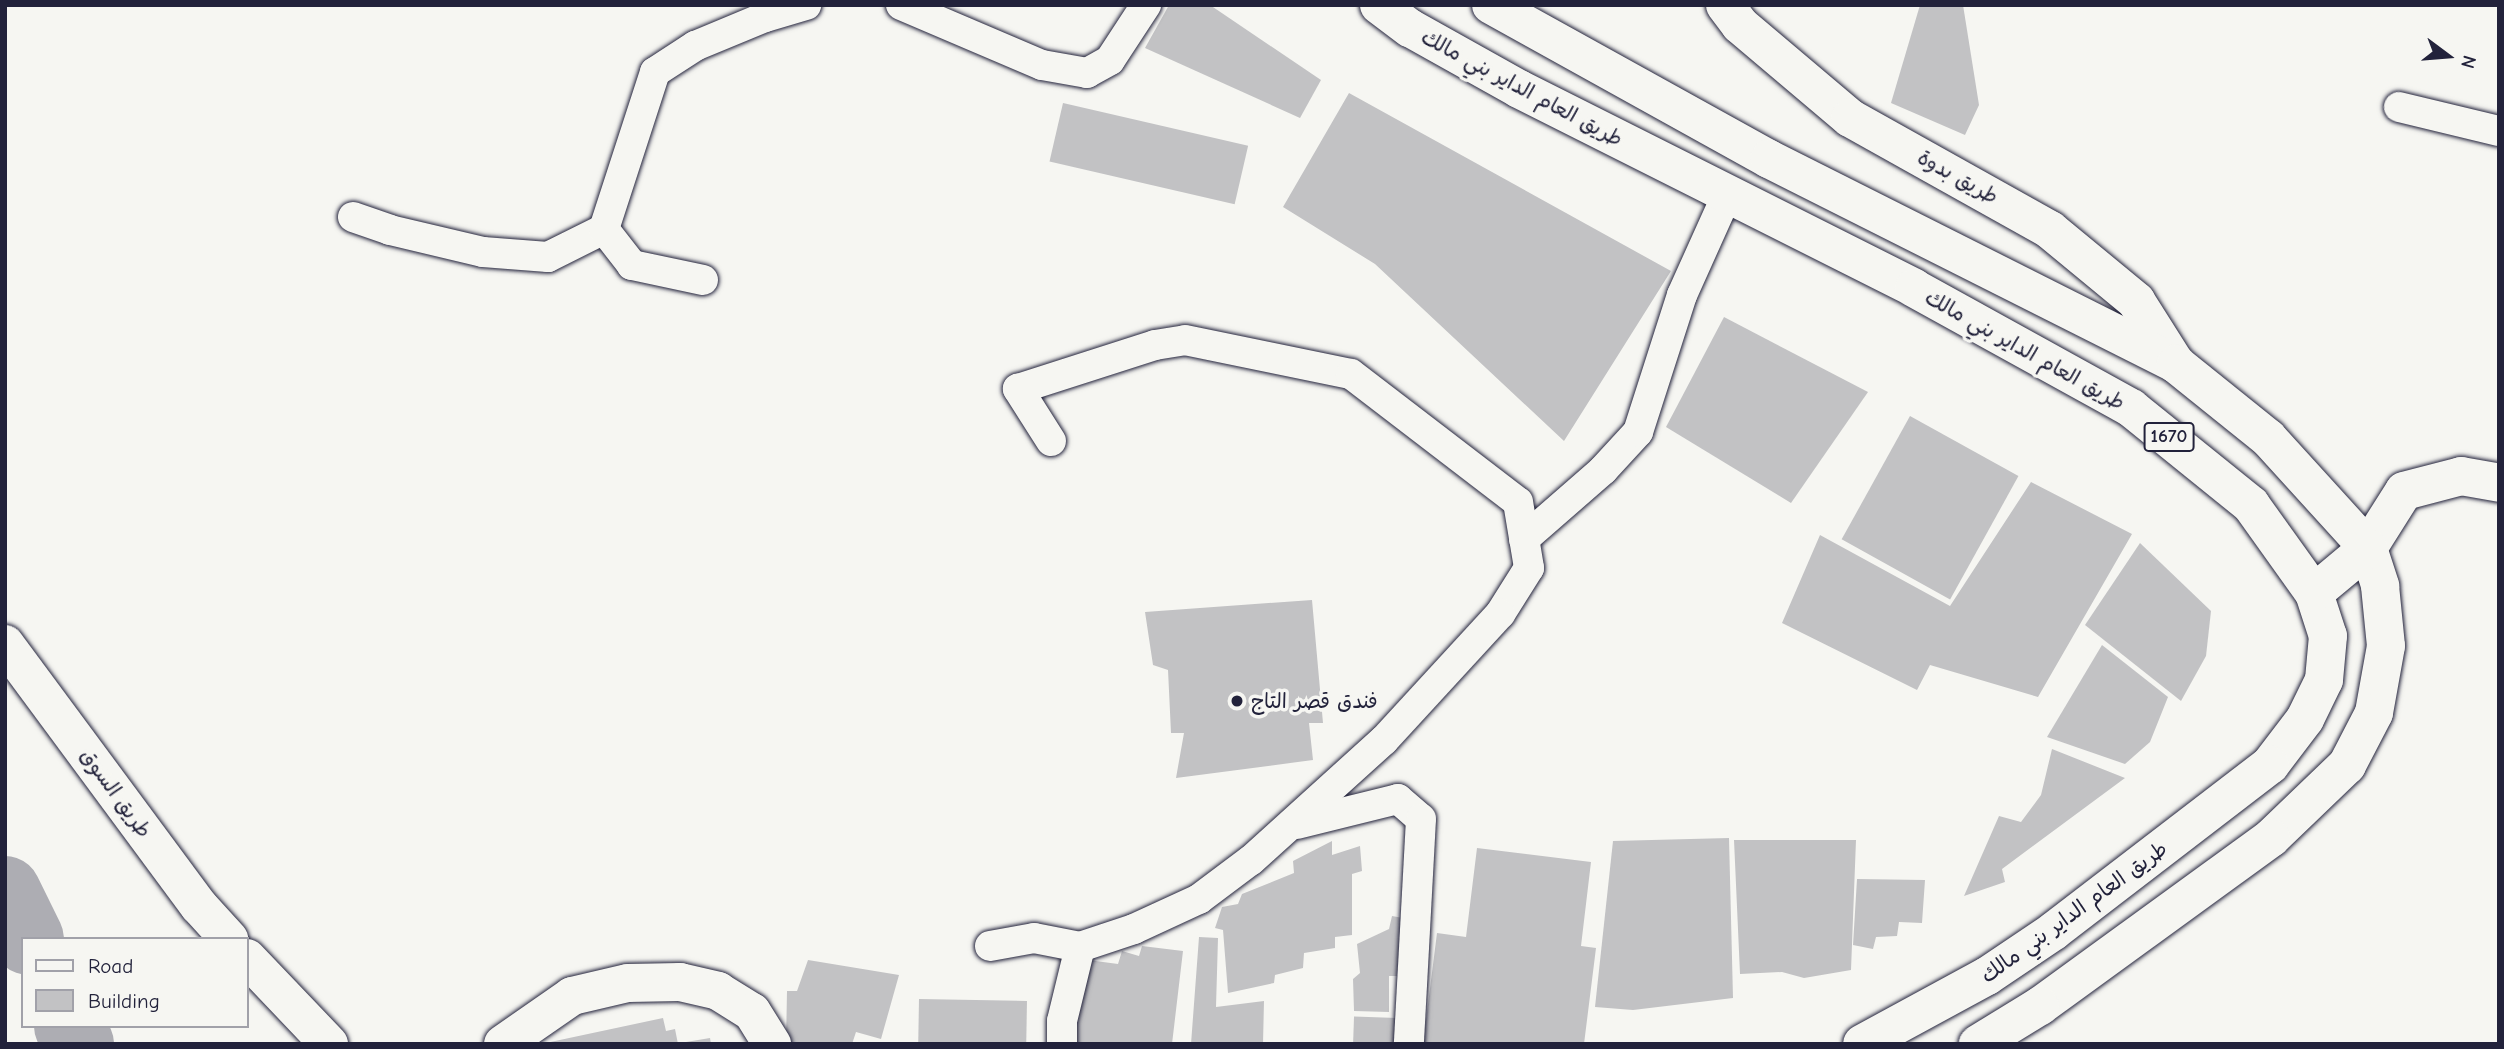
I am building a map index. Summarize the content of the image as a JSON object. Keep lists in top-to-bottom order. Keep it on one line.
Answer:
{"streets":{"main road":["طريق العام الداير بني مالك","طريق بدوة","1670","طريق السوق"]},"places":["فندق قصر التاج"],"legend":["Road","Building"],"north":"right"}
